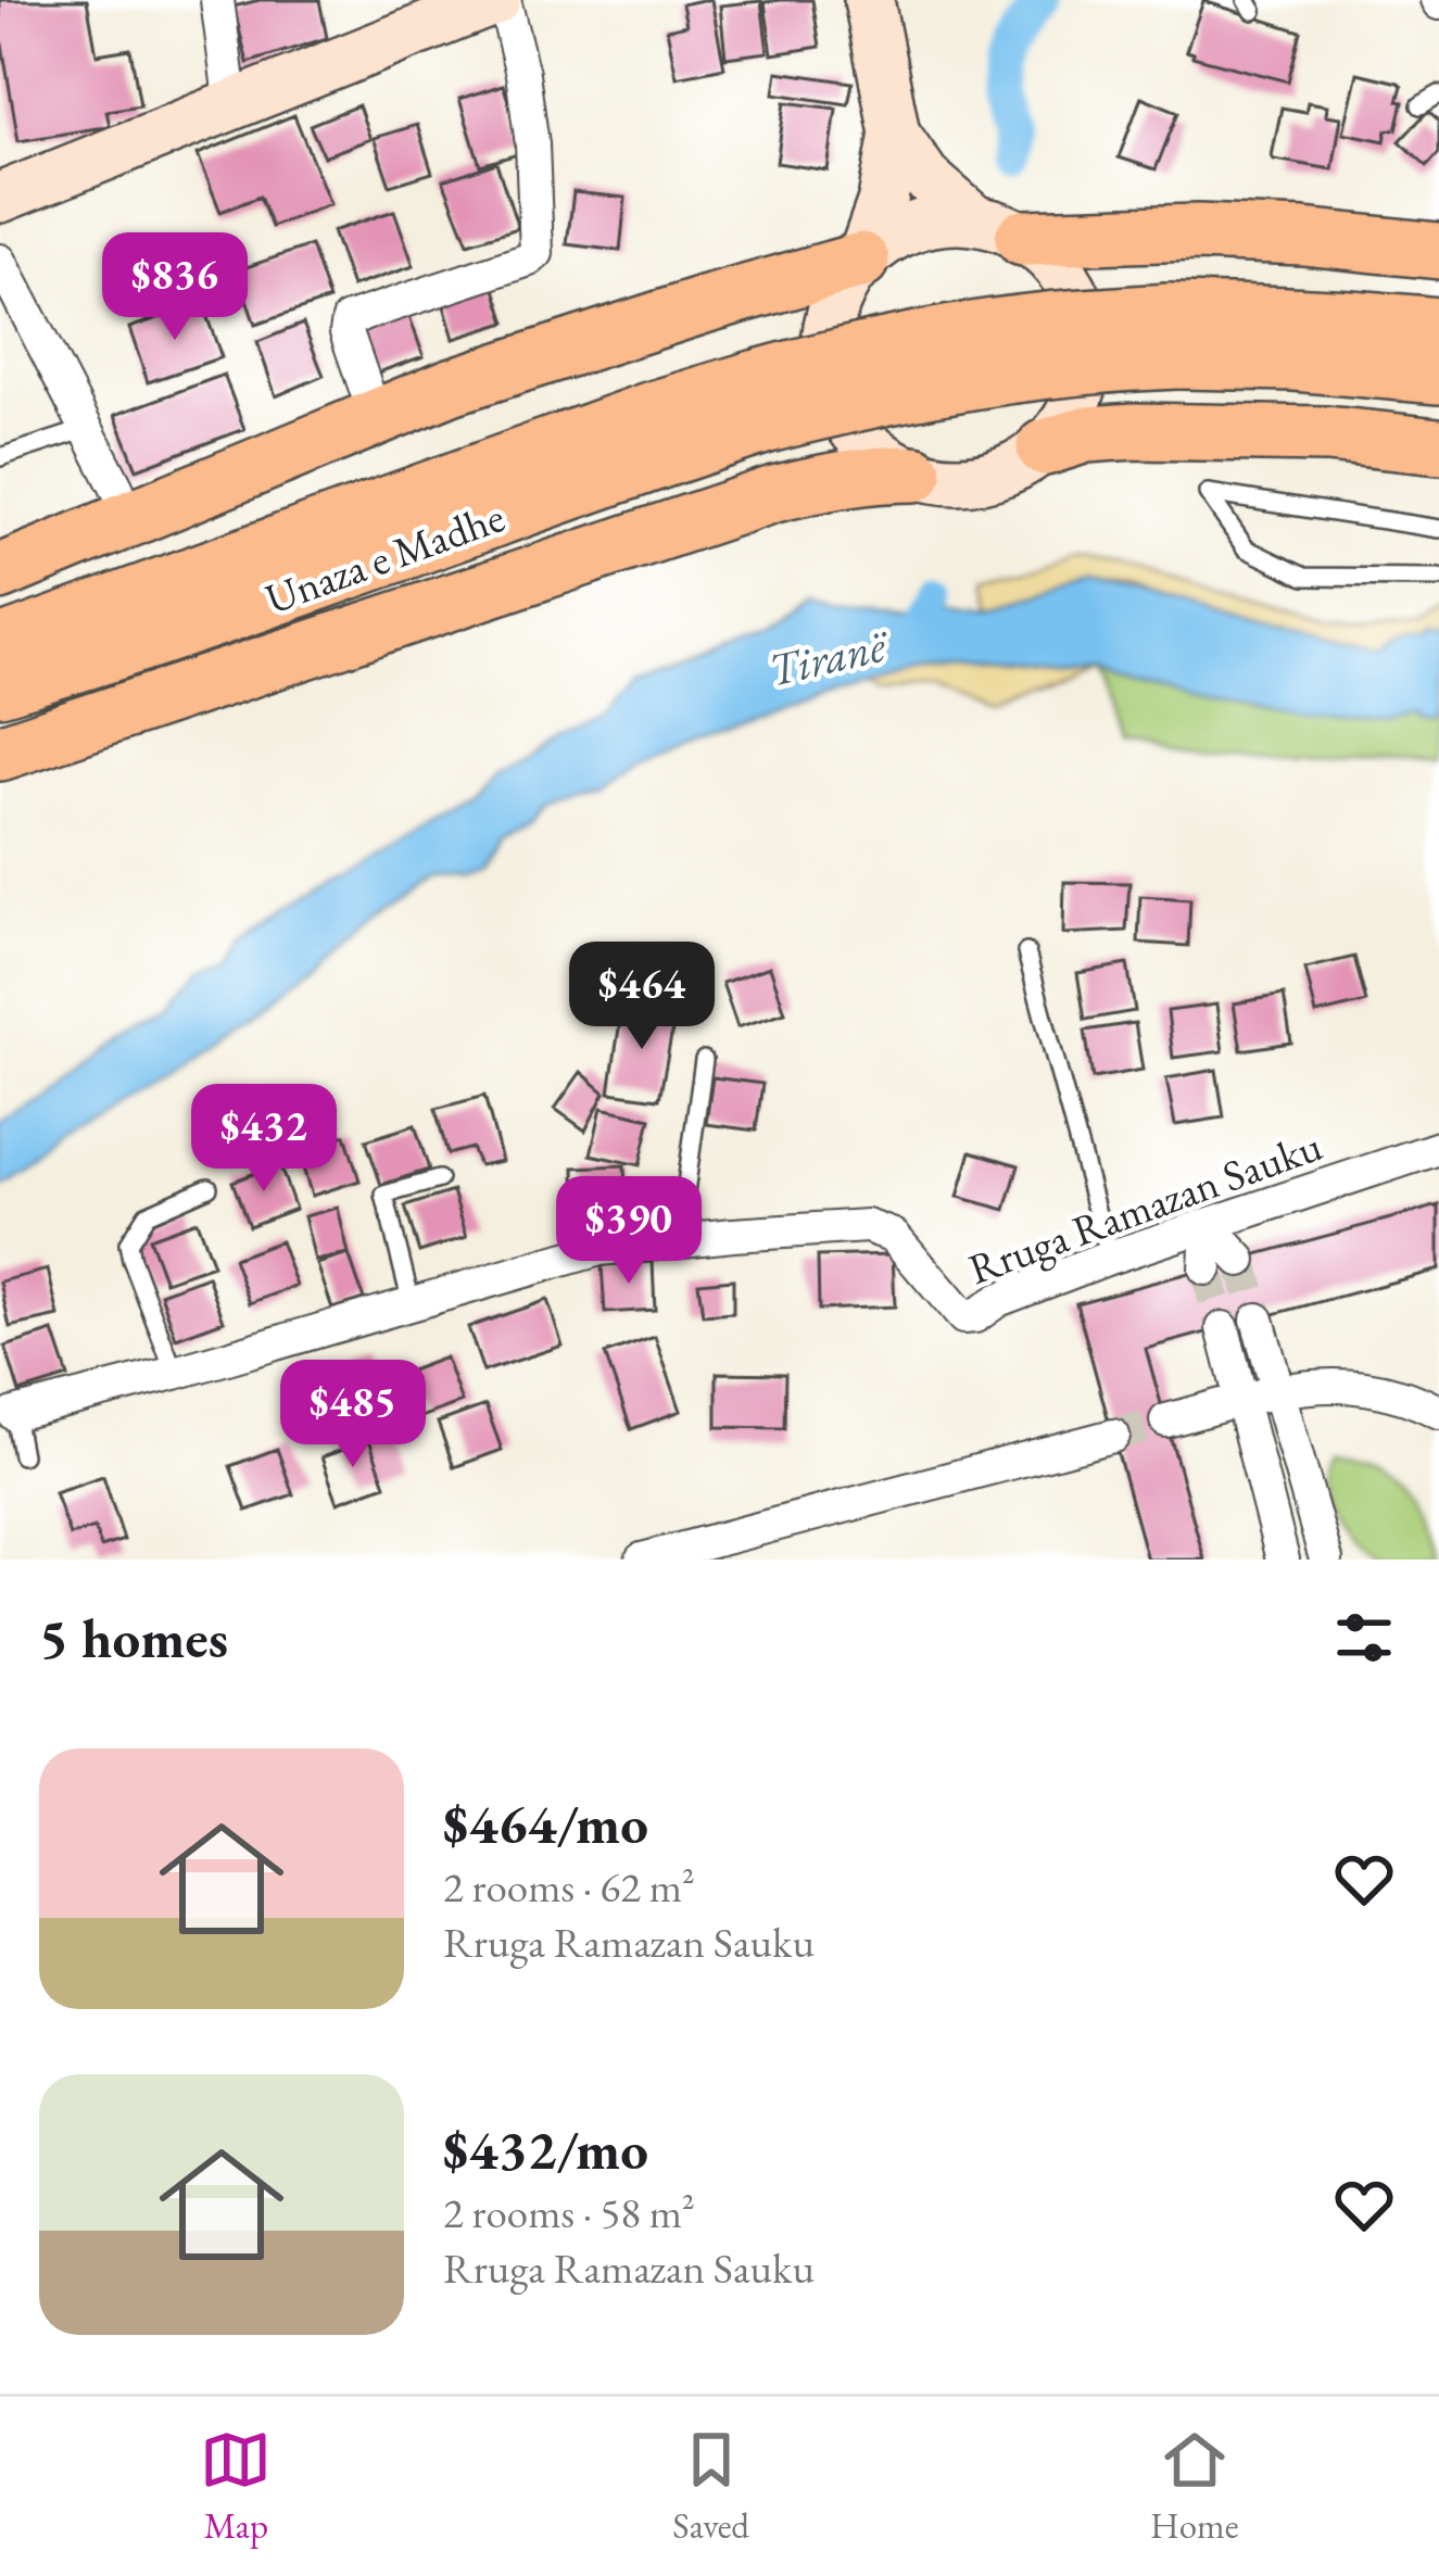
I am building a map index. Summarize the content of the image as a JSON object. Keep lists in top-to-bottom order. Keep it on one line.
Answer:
{"streets":{"highway":["Unaza e Madhe"],"street":["Rruga Ramazan Sauku"]},"water":["Tiranë"],"page":{"price":["$836","$464","$432","$390","$485"],"heading":"5 homes","list":[{"name":"$464/mo","note":"2 rooms · 62 m² · Rruga Ramazan Sauku"},{"name":"$432/mo","note":"2 rooms · 58 m² · Rruga Ramazan Sauku"}],"tabs":["Map","Saved","Home"]}}
